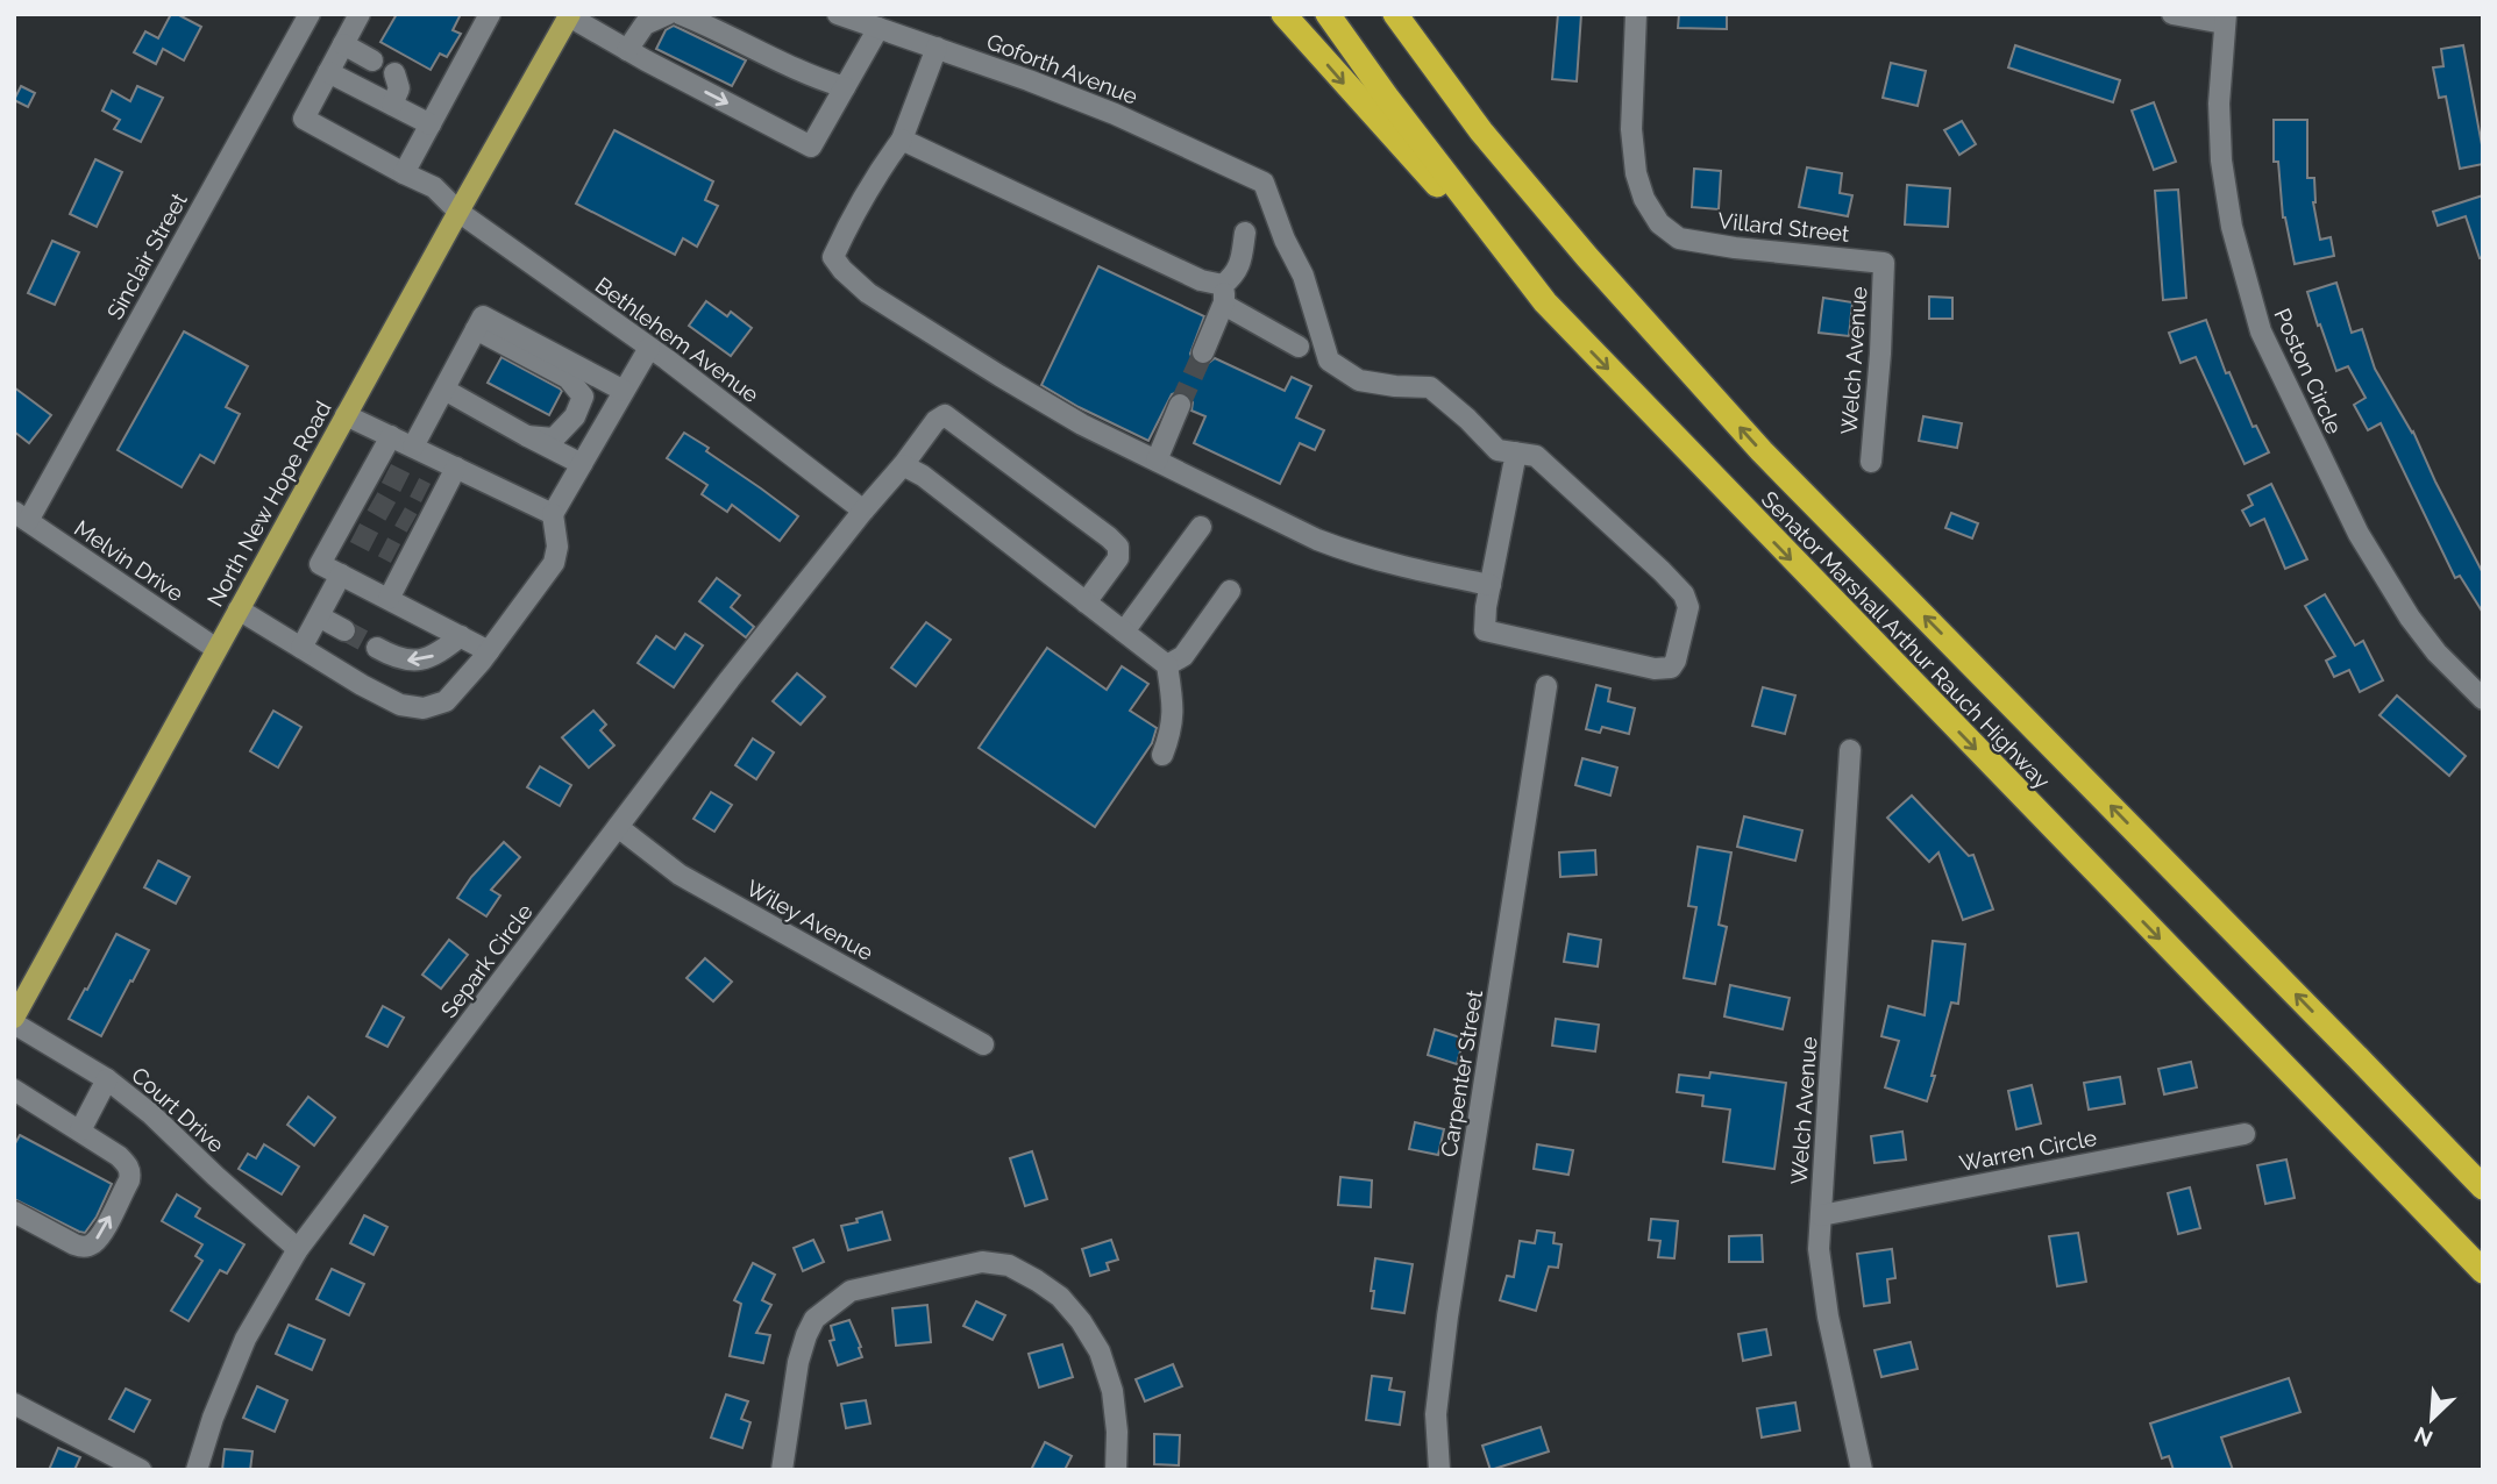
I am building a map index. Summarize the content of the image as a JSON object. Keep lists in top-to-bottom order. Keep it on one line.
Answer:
{"streets":{"highway":["Senator Marshall Arthur Rauch Highway"],"main road":["North New Hope Road"],"street":["Goforth Avenue","Villard Street","Sinclair Street","Bethlehem Avenue","Welch Avenue","Poston Circle","Melvin Drive","Wiley Avenue","Separk Circle","Carpenter Street","Court Drive","Warren Circle"]},"crossings":[["Villard Street","Welch Avenue"],["Sinclair Street","Melvin Drive"],["Bethlehem Avenue","North New Hope Road"],["Bethlehem Avenue","Separk Circle"],["Welch Avenue","Warren Circle"],["North New Hope Road","Melvin Drive"],["North New Hope Road","Court Drive"],["Wiley Avenue","Separk Circle"],["Separk Circle","Court Drive"]],"north":"bottom left"}
